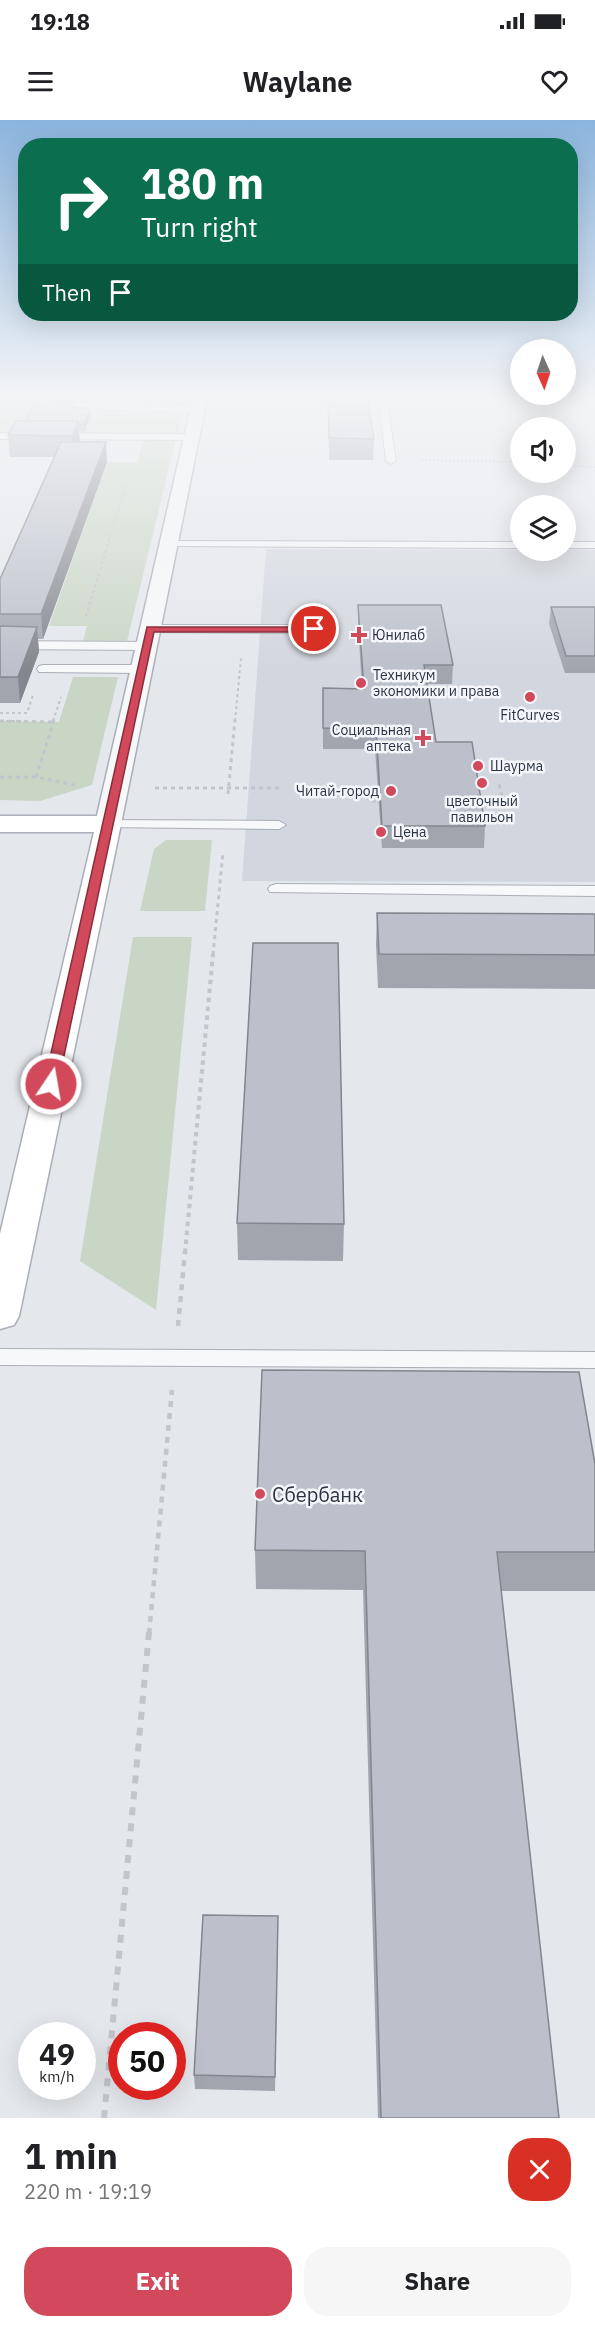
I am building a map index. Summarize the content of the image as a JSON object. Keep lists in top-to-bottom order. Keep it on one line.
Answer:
{"places":{"health":["Юнилаб","Социальная аптека"],"other":["Техникум экономики и права","FitCurves","Шаурма","цветочный павильон","Читай-город","Цена","Сбербанк"]},"north":"bottom","page":{"status":"19:18","header":"Waylane","turn":["180 m","Turn right"],"then":"Then","speed":"49 km/h","limit":"50","heading":["1 min","220 m · 19:19"],"buttons":["Exit","Share"]}}
